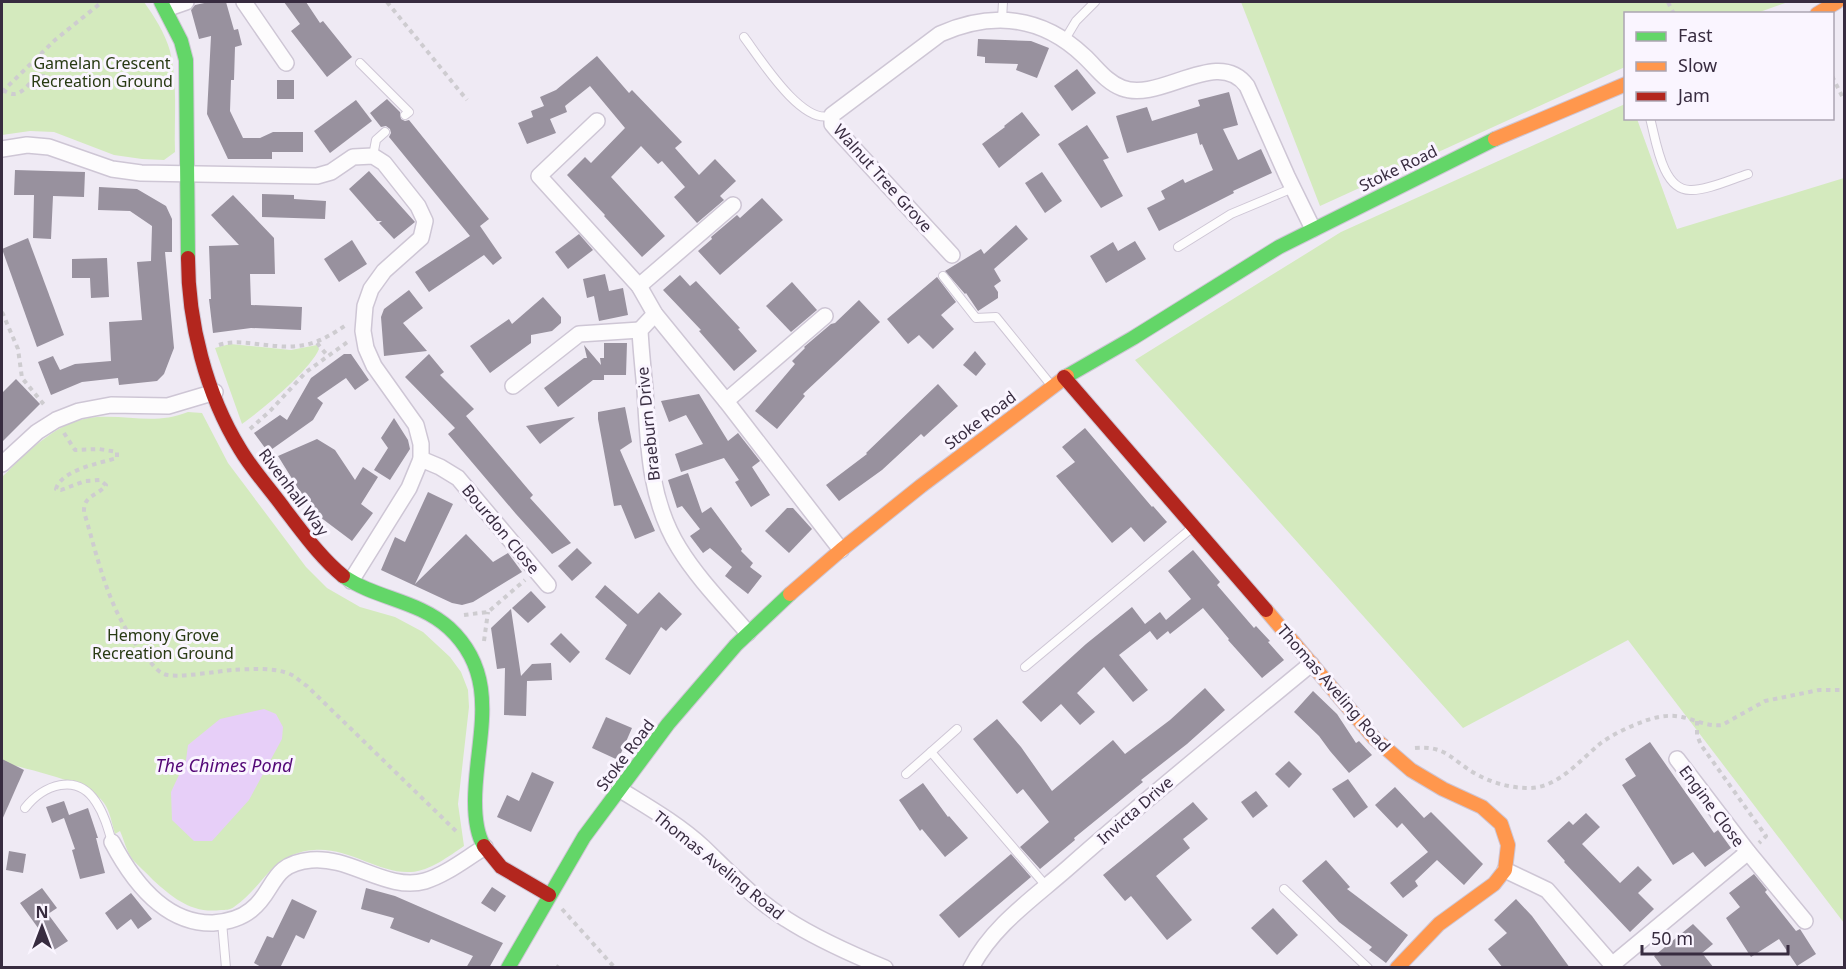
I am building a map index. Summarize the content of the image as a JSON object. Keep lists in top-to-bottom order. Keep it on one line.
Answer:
{"streets":{"street":["Stoke Road","Walnut Tree Grove","Braeburn Drive","Rivenhall Way","Bourdon Close","Thomas Aveling Road","Engine Close","Invicta Drive"]},"crossings":[["Stoke Road","Walnut Tree Grove"],["Stoke Road","Braeburn Drive"],["Stoke Road","Rivenhall Way"],["Stoke Road","Thomas Aveling Road"],["Thomas Aveling Road","Invicta Drive"]],"water":["The Chimes Pond"],"parks":["Gamelan Crescent Recreation Ground","Hemony Grove Recreation Ground"],"legend":["Fast","Slow","Jam"],"scale_bar":"50 m","north":"top"}
